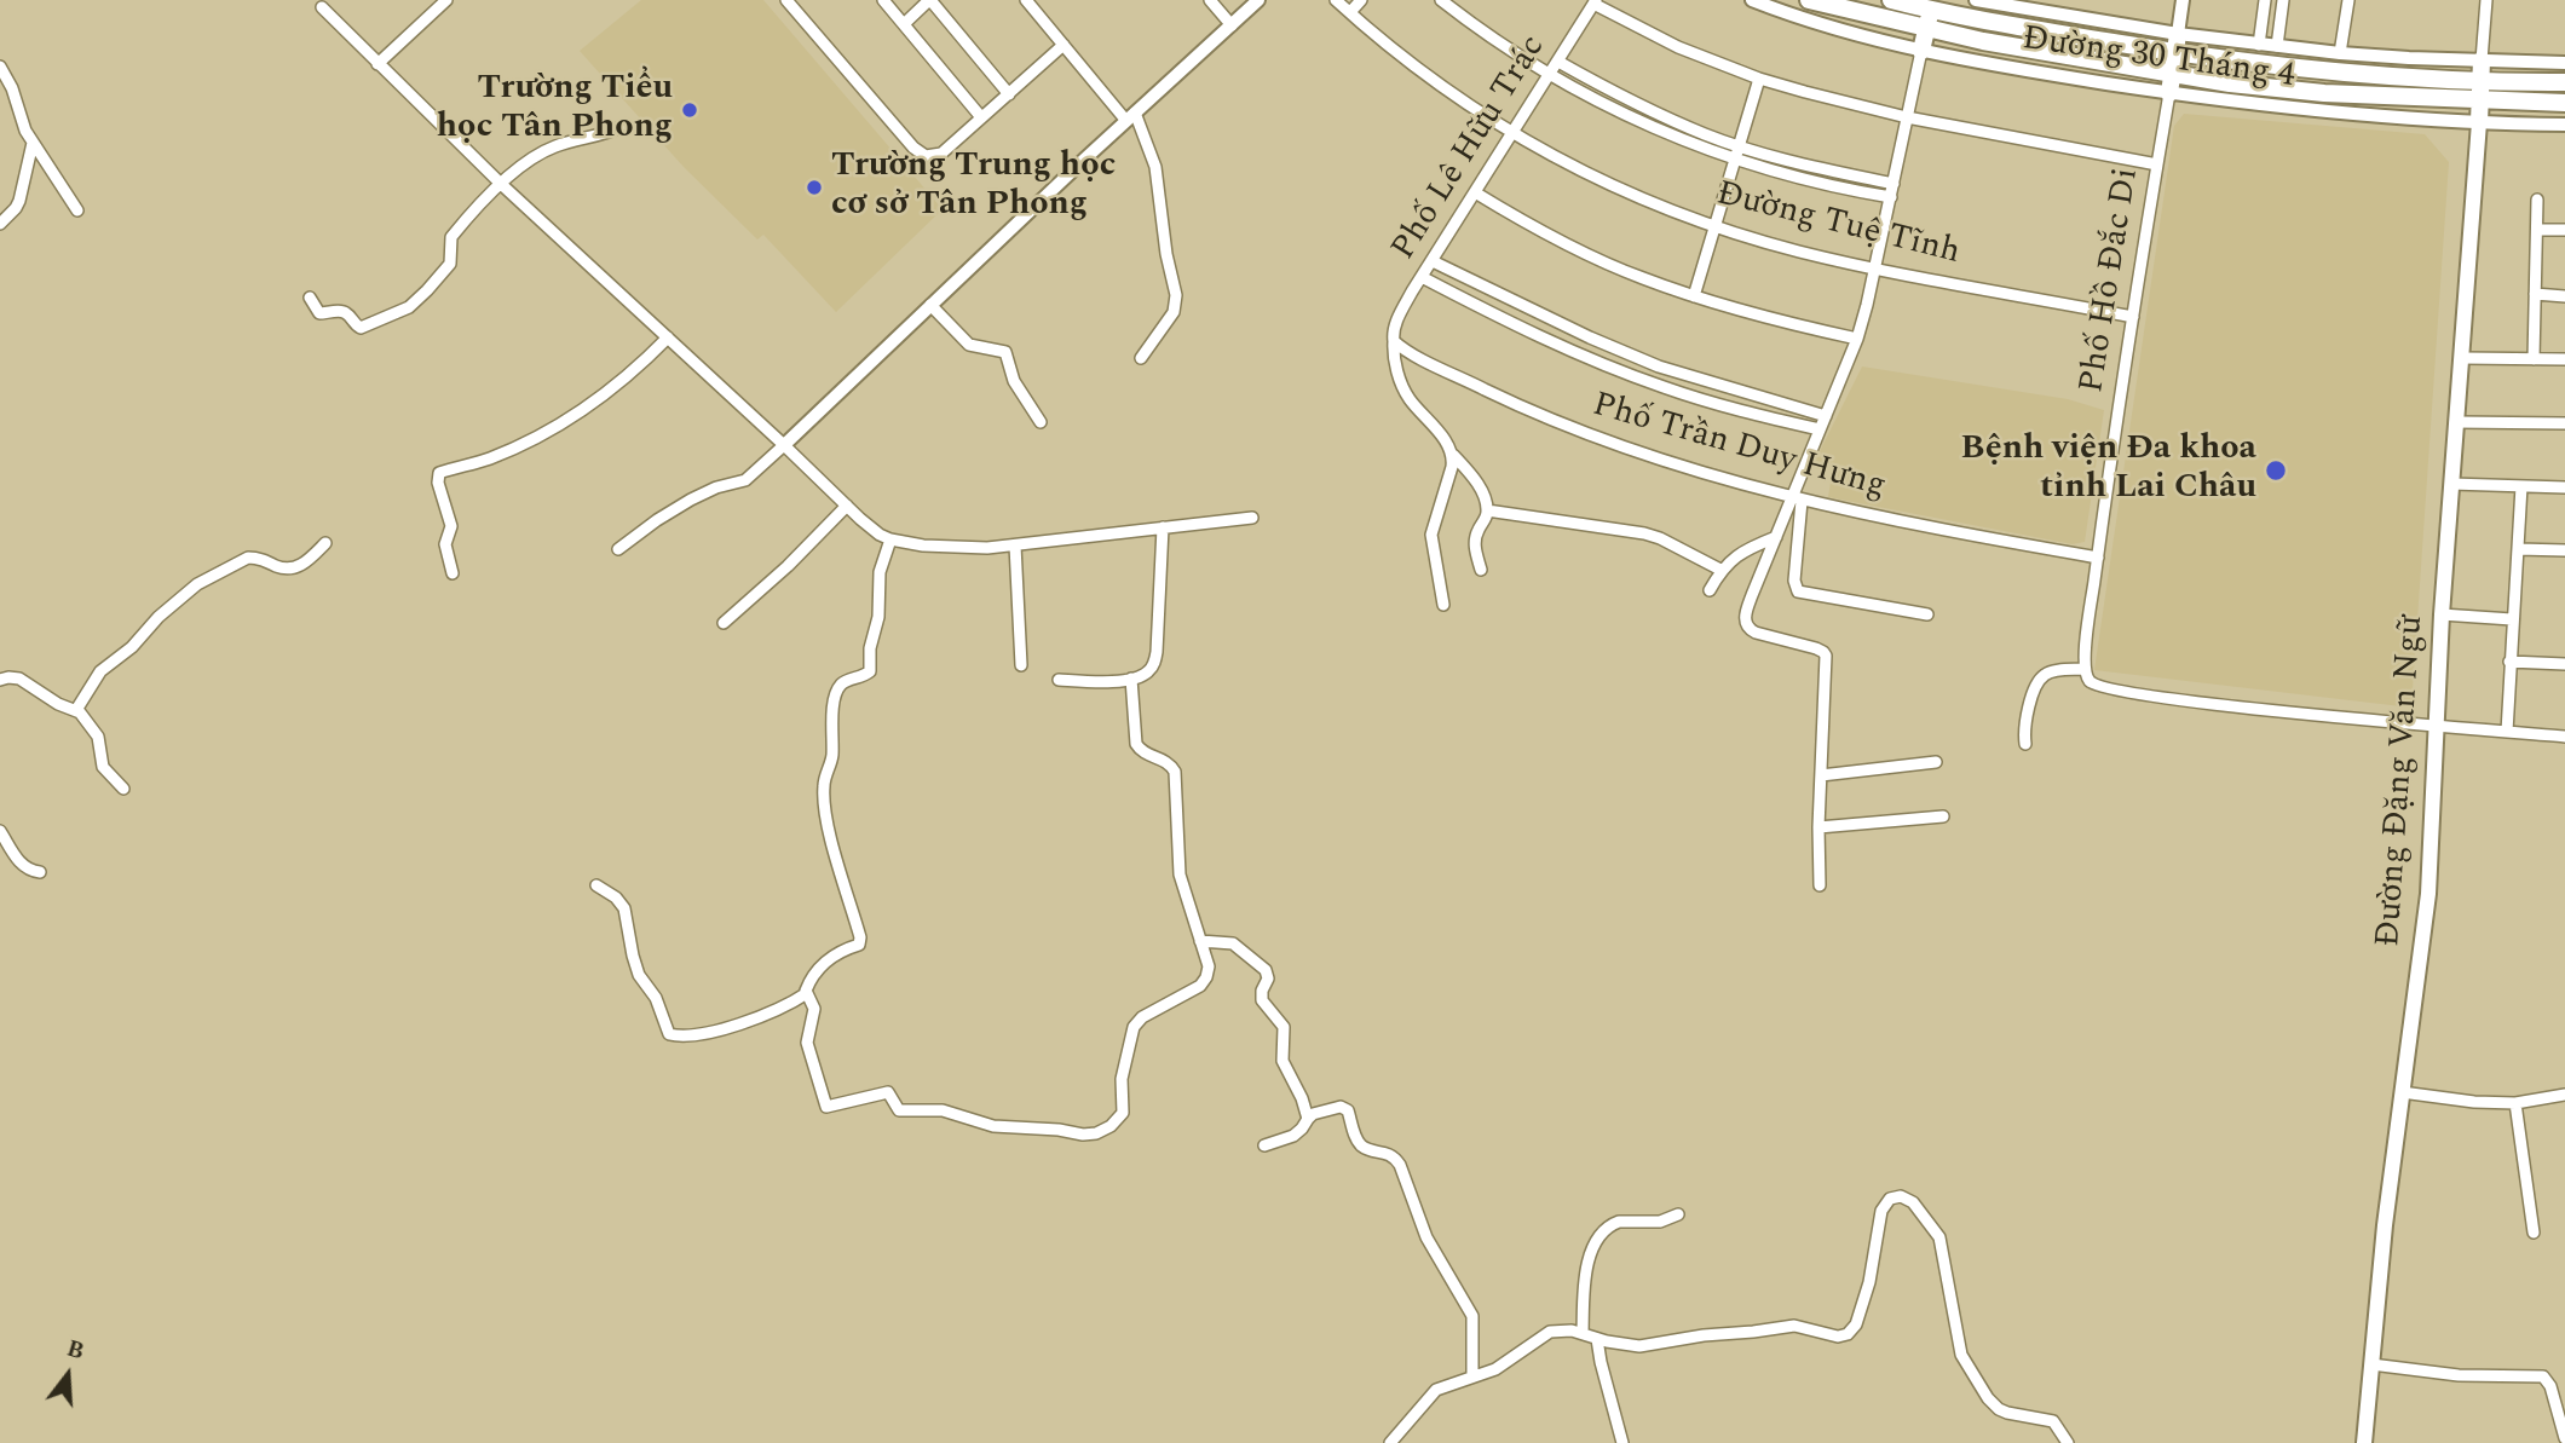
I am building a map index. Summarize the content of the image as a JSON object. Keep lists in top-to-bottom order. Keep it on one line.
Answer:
{"streets":{"highway":["Đường 30 Tháng 4"],"main road":["Đường Đặng Văn Ngữ"],"street":["Phố Lê Hữu Trác","Đường Tuệ Tĩnh","Phố Hồ Đắc Di","Phố Trần Duy Hưng"]},"crossings":[["Đường 30 Tháng 4","Phố Hồ Đắc Di"],["Đường 30 Tháng 4","Đường Đặng Văn Ngữ"],["Phố Lê Hữu Trác","Đường Tuệ Tĩnh"],["Phố Lê Hữu Trác","Phố Trần Duy Hưng"],["Đường Tuệ Tĩnh","Phố Hồ Đắc Di"],["Phố Hồ Đắc Di","Phố Trần Duy Hưng"]],"places":["Trường Tiểu học Tân Phong","Trường Trung học cơ sở Tân Phong","Bệnh viện Đa khoa tỉnh Lai Châu"],"north":"top"}
